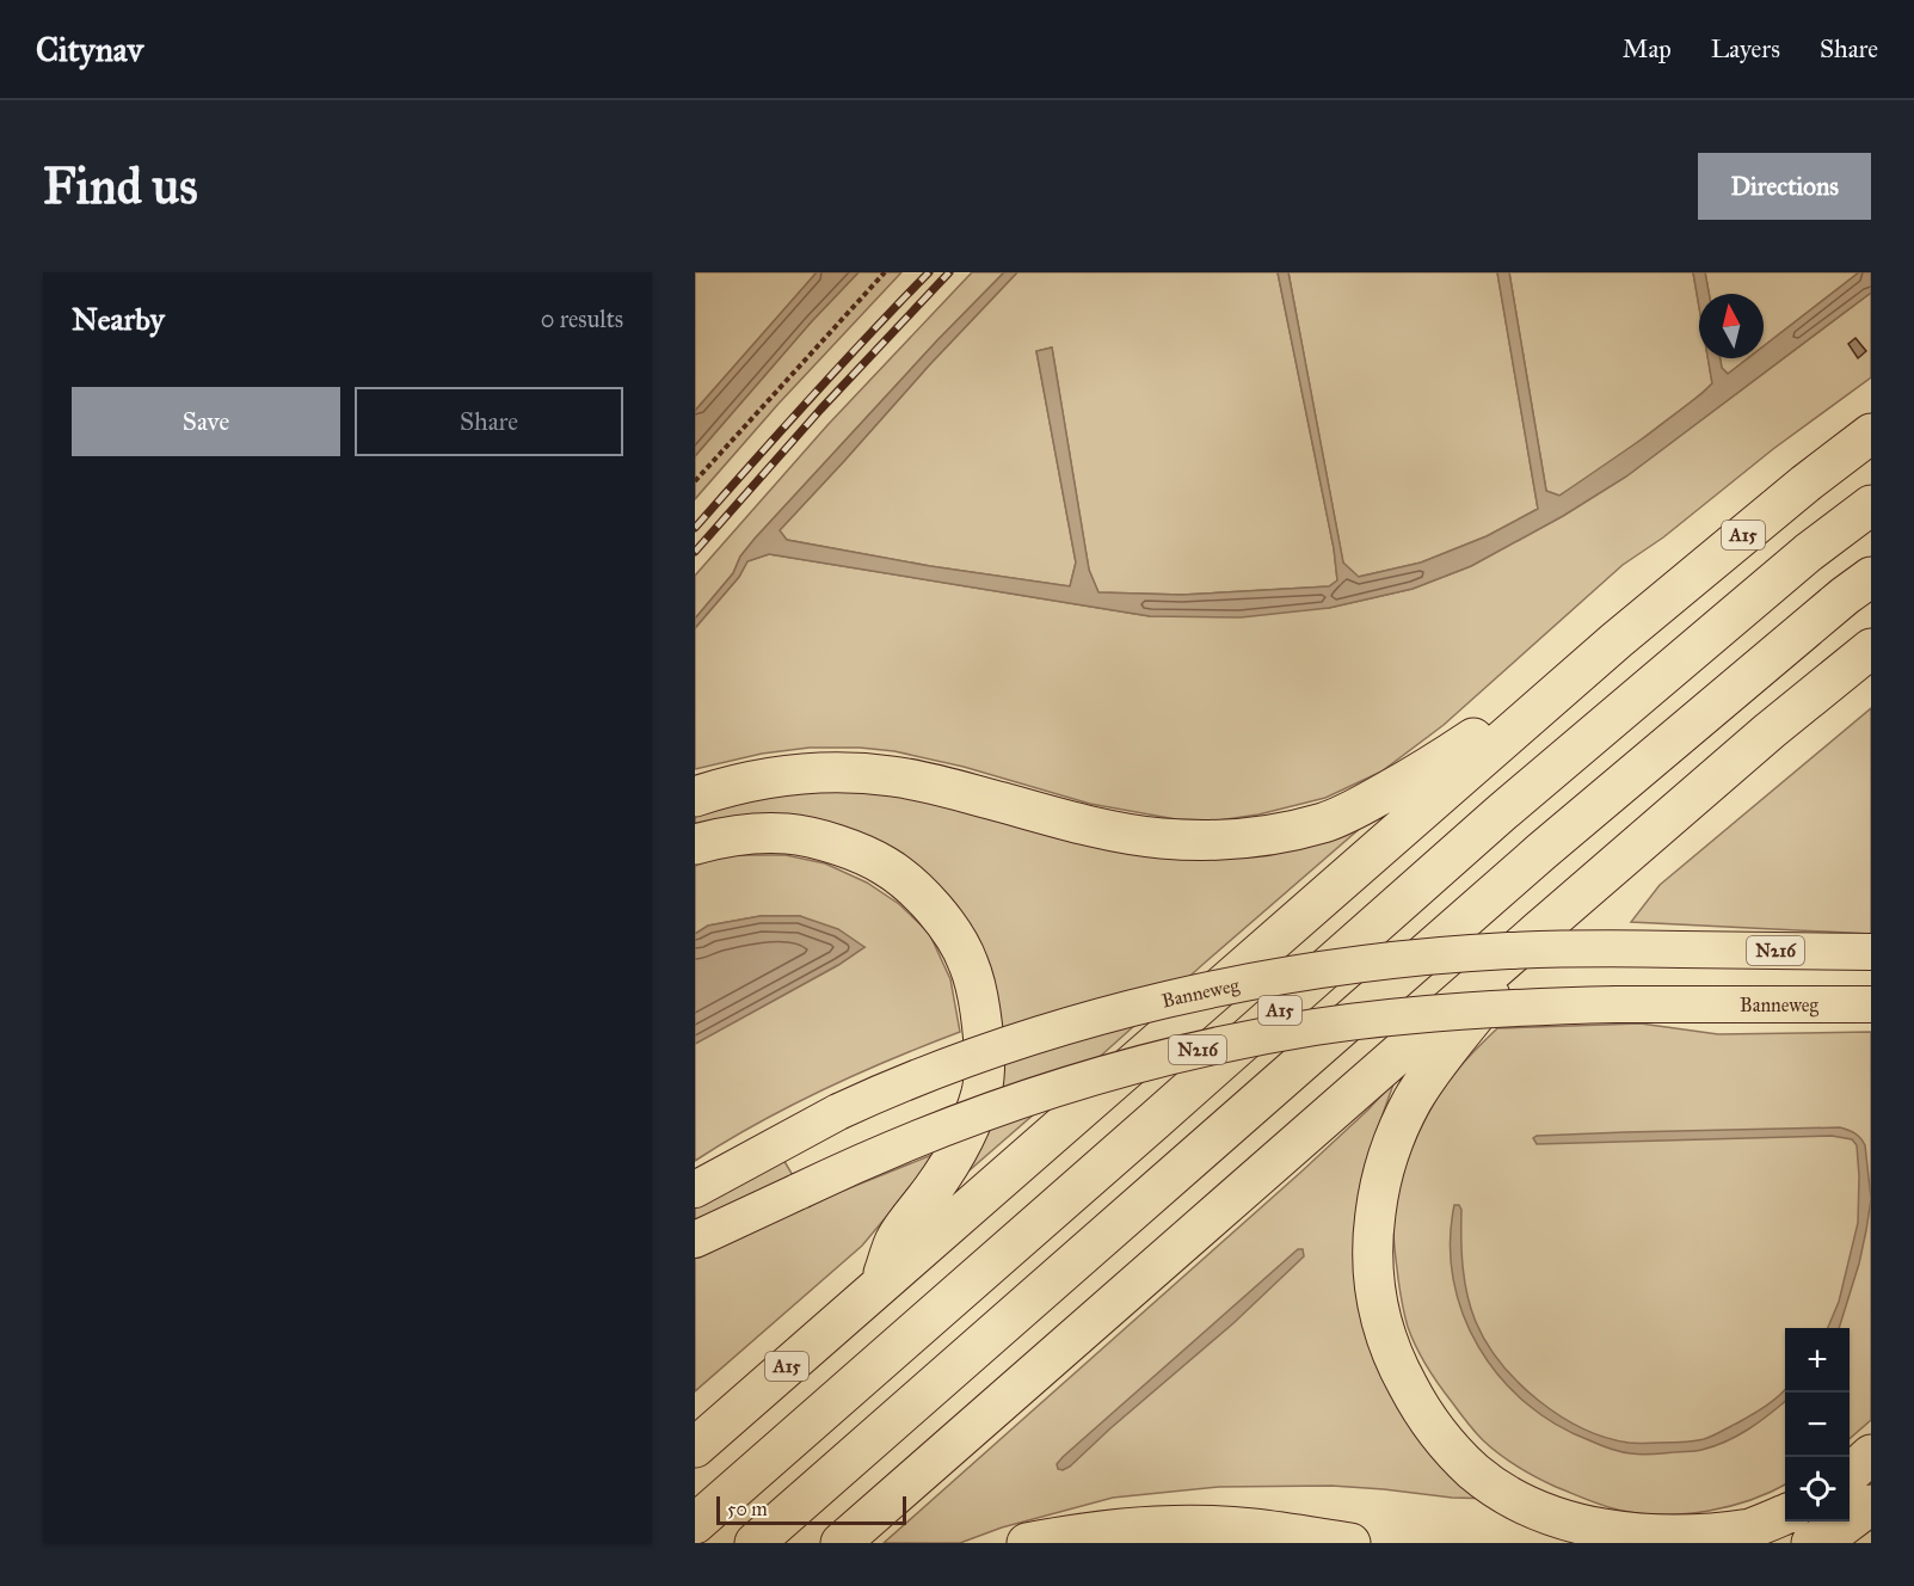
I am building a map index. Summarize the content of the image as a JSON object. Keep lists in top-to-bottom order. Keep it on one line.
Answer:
{"streets":{"highway":["A15"],"main road":["N216","Banneweg"]},"scale_bar":"50 m","north":"top","page":{"header":"Citynav","nav":["Map","Layers","Share"],"buttons":["Directions",["Save","Share"]],"title":"Find us","heading":["Nearby","0 results"],"map_buttons":["+","−"],"scale":"50 m"}}
